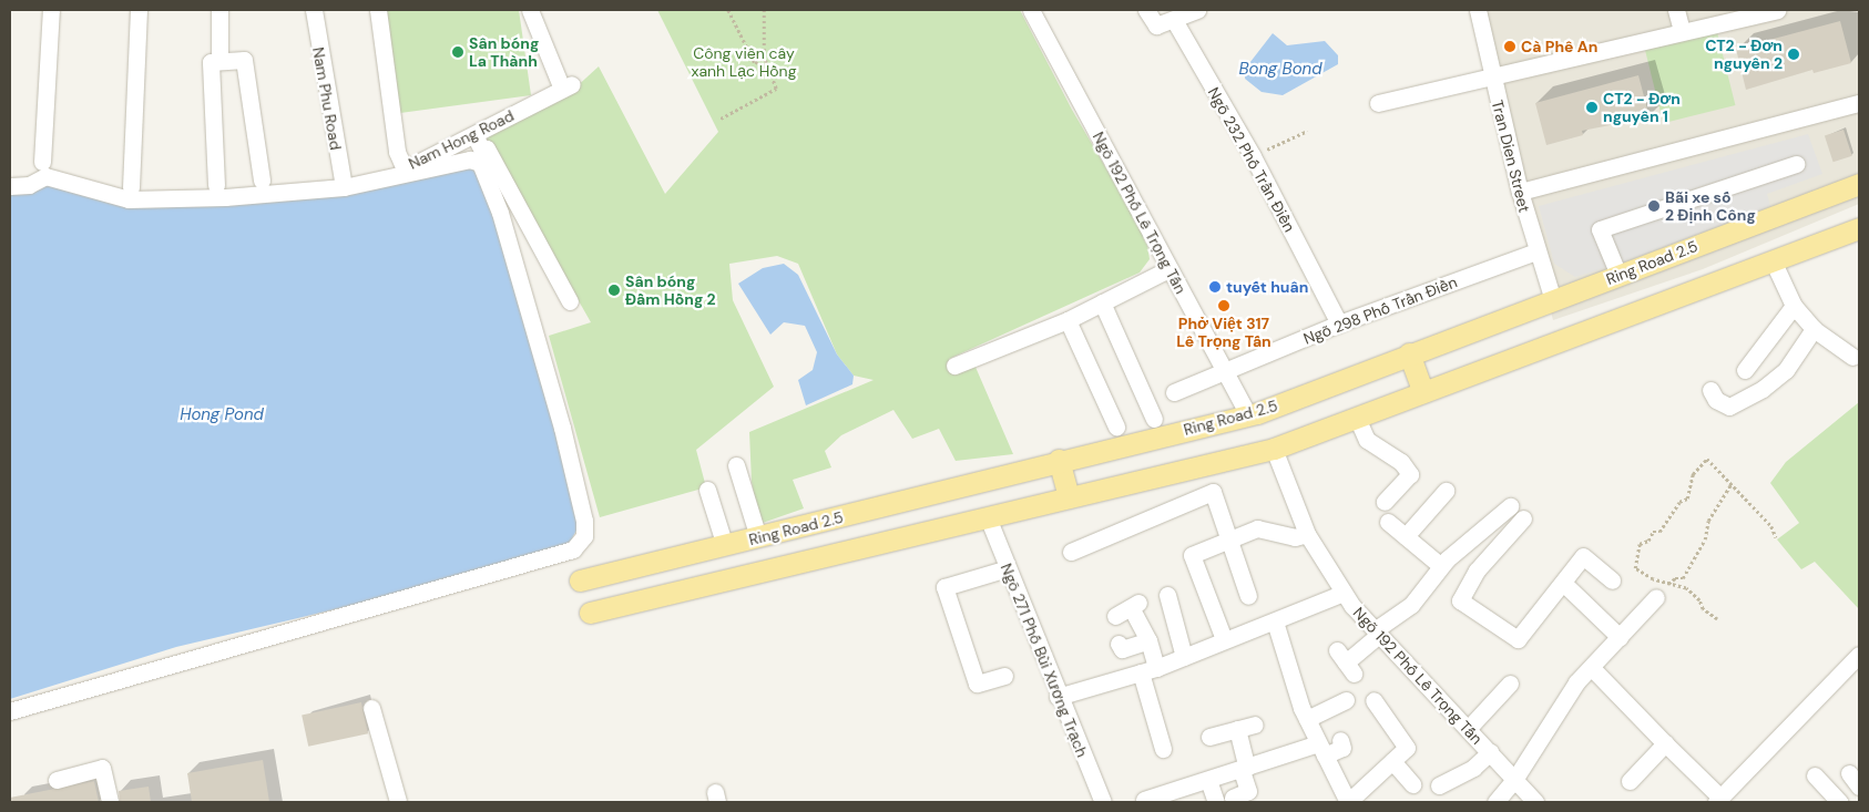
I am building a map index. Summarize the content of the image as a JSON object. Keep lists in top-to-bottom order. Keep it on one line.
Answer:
{"streets":{"main road":["Ring Road 2.5"],"street":["Nam Phu Road","Nam Hong Road","Tran Dien Street","Ngõ 232 Phố Trần Điền","Ngõ 192 Phố Lê Trọng Tấn","Ngõ 298 Phố Trần Điền","Ngõ 271 Phố Bùi Xương Trạch"]},"crossings":[["Tran Dien Street","Ring Road 2.5"],["Tran Dien Street","Ngõ 298 Phố Trần Điền"],["Ngõ 232 Phố Trần Điền","Ngõ 298 Phố Trần Điền"],["Ngõ 192 Phố Lê Trọng Tấn","Ring Road 2.5"],["Ngõ 192 Phố Lê Trọng Tấn","Ngõ 298 Phố Trần Điền"]],"water":["Bong Bond","Hong Pond"],"parks":["Công viên cây xanh Lạc Hồng"],"places":["Cà Phê An","Sân bóng La Thành","CT2 - Đơn nguyên 2","CT2 - Đơn nguyên 1","Bãi xe số 2 Định Công","tuyết huân","Sân bóng Đầm Hồng 2","Phở Việt 317 Lê Trọng Tấn"]}
